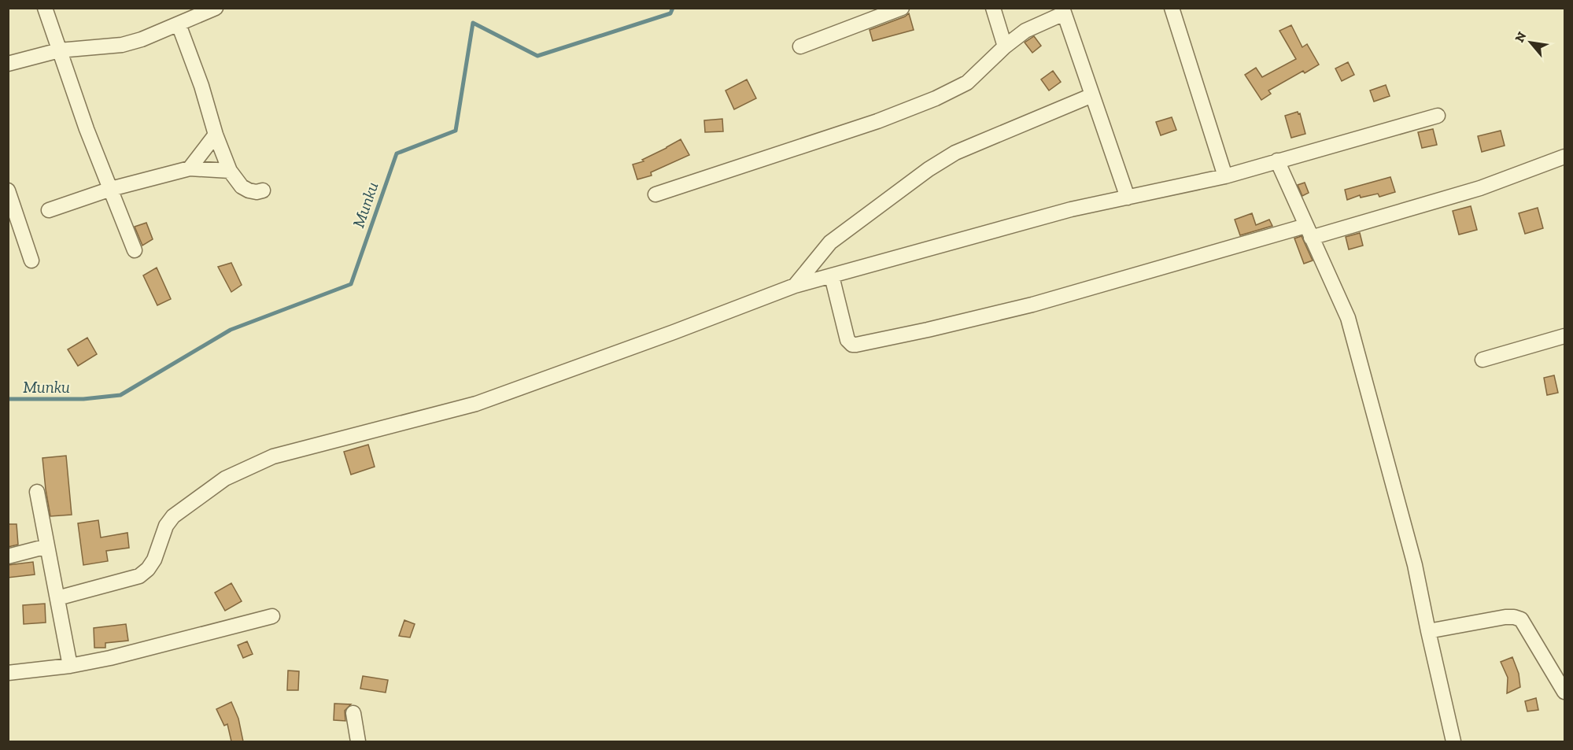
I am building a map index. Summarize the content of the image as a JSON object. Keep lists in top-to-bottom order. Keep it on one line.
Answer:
{"water":["Munku"],"north":"top left"}
